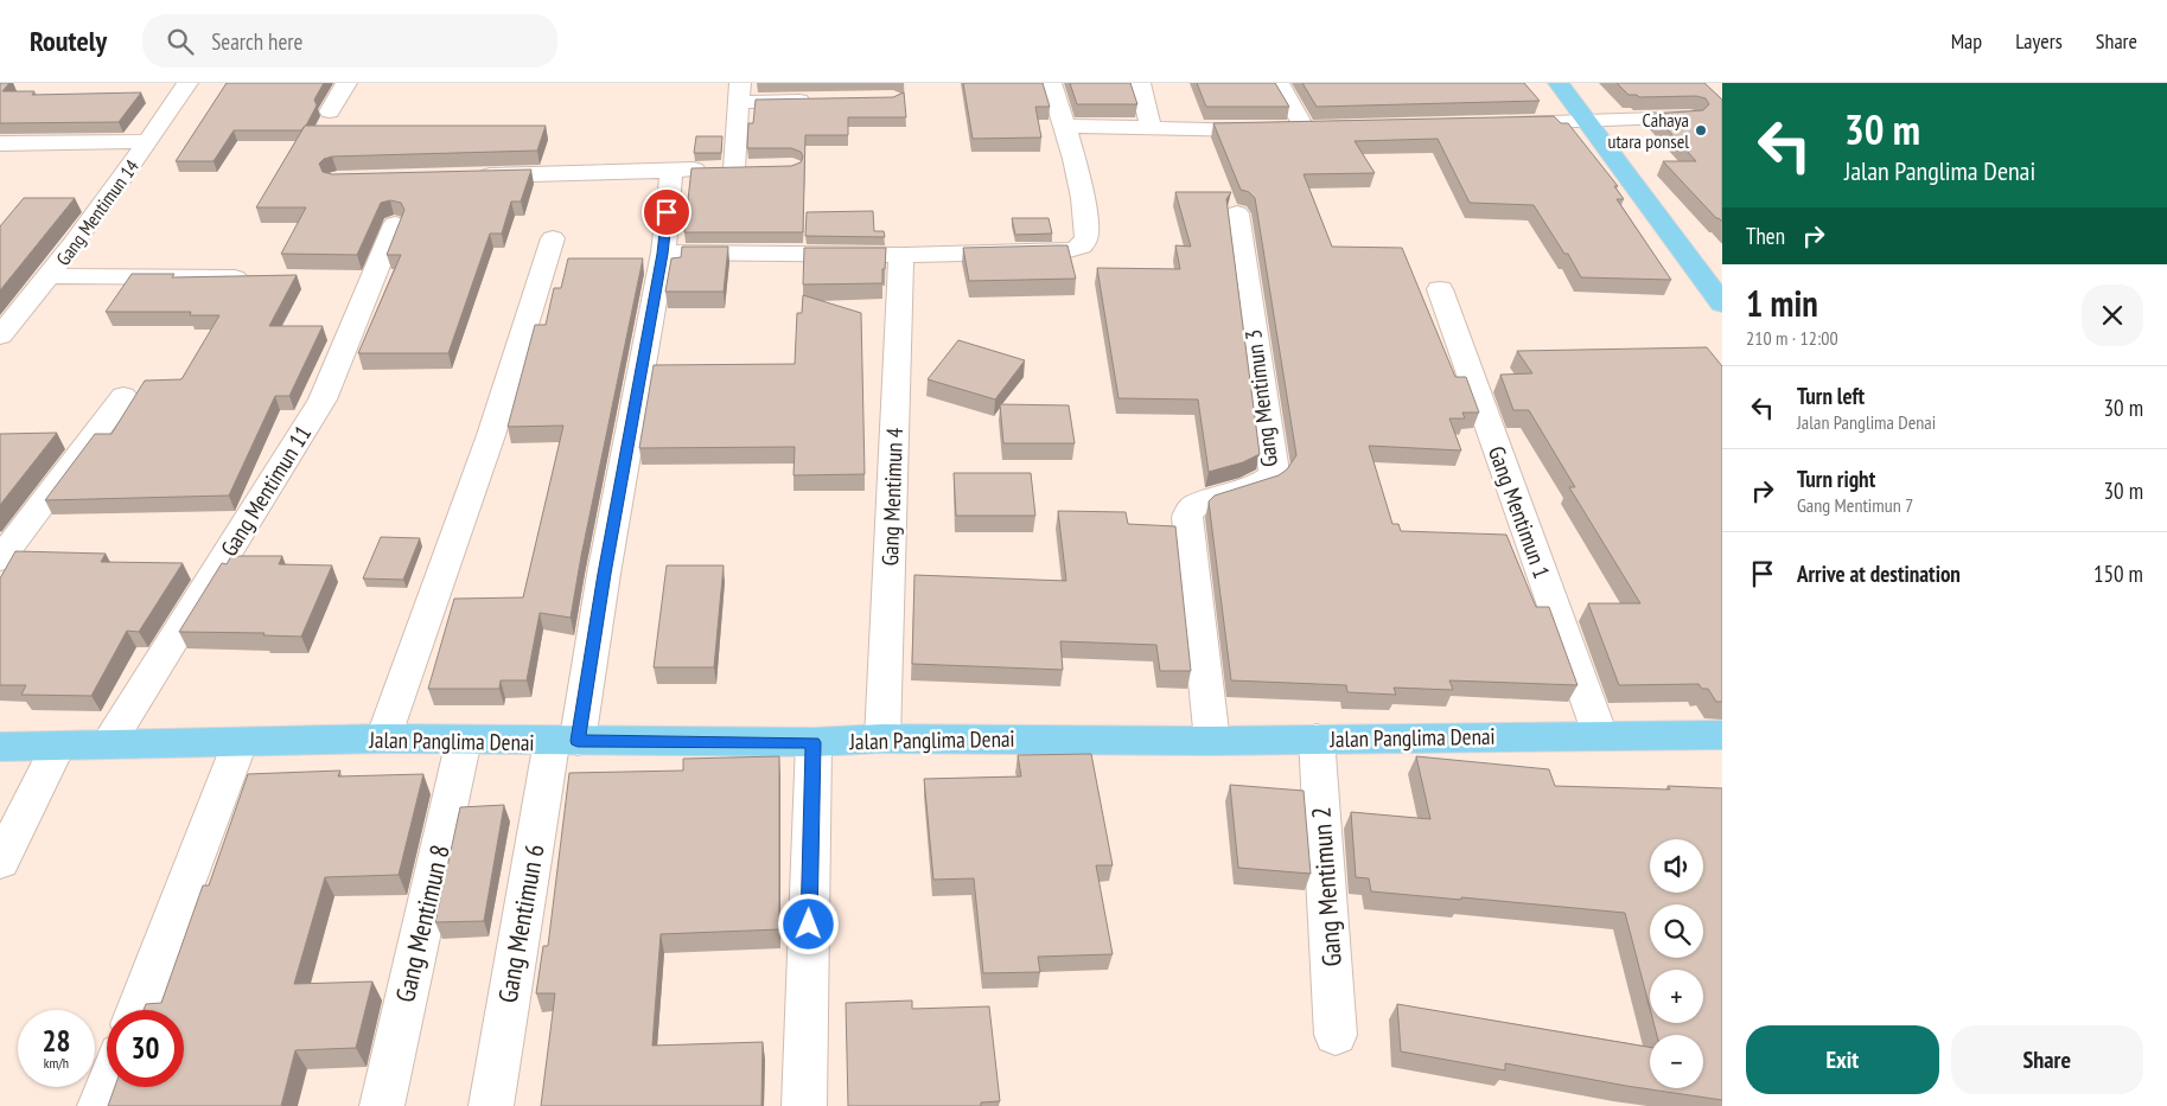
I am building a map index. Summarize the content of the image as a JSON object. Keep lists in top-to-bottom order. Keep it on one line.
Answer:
{"streets":{"main road":["Jalan Panglima Denai"],"street":["Gang Mentimun 14","Gang Mentimun 3","Gang Mentimun 11","Gang Mentimun 4","Gang Mentimun 1","Gang Mentimun 2","Gang Mentimun 8","Gang Mentimun 6"]},"crossings":[["Gang Mentimun 3","Jalan Panglima Denai"],["Gang Mentimun 11","Jalan Panglima Denai"],["Gang Mentimun 4","Jalan Panglima Denai"],["Gang Mentimun 1","Jalan Panglima Denai"],["Jalan Panglima Denai","Gang Mentimun 2"],["Jalan Panglima Denai","Gang Mentimun 8"],["Jalan Panglima Denai","Gang Mentimun 6"]],"places":["Cahaya utara ponsel"],"page":{"header":"Routely","search":"Search here","nav":["Map","Layers","Share"],"turn":["30 m","Jalan Panglima Denai"],"then":"Then","heading":["1 min","210 m · 12:00"],"list":[{"name":"Turn left","note":"Jalan Panglima Denai","value":"30 m"},{"name":"Turn right","note":"Gang Mentimun 7","value":"30 m"},{"name":"Arrive at destination","value":"150 m"}],"map_buttons":["+","−"],"speed":"28 km/h","limit":"30","buttons":["Exit","Share"]}}
